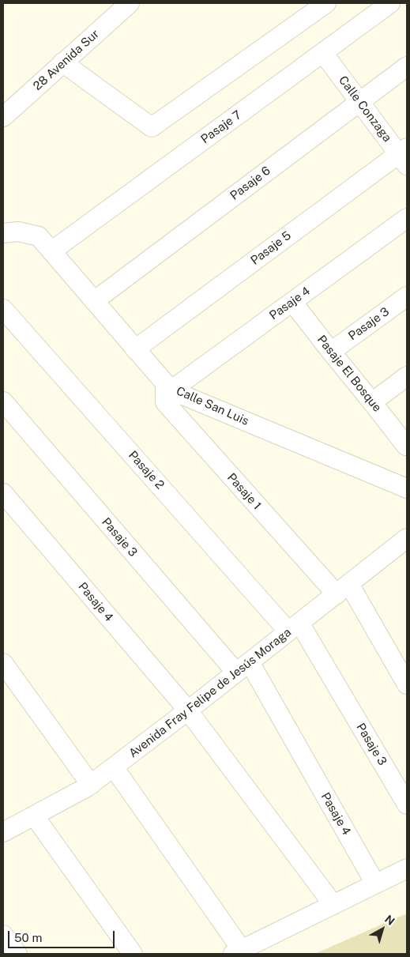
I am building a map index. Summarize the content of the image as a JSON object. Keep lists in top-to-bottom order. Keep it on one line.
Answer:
{"streets":{"street":["28 Avenida Sur","Calle Conzaga","Pasaje 7","Pasaje 6","Pasaje 5","Pasaje 4","Pasaje 3","Pasaje El Bosque","Calle San Luis","Pasaje 2","Pasaje 1","Avenida Fray Felipe de Jesús Moraga"]},"crossings":[["Calle Conzaga","Pasaje 7"],["Calle Conzaga","Pasaje 6"],["Calle Conzaga","Pasaje 5"],["Pasaje 7","Calle San Luis"],["Pasaje 6","Calle San Luis"],["Pasaje 5","Calle San Luis"],["Pasaje 4","Pasaje 3"],["Pasaje 4","Pasaje El Bosque"],["Pasaje 4","Calle San Luis"],["Pasaje 4","Pasaje 1"],["Pasaje 4","Avenida Fray Felipe de Jesús Moraga"],["Pasaje 3","Pasaje El Bosque"],["Pasaje 3","Pasaje 2"],["Pasaje 3","Avenida Fray Felipe de Jesús Moraga"],["Calle San Luis","Pasaje 1"],["Pasaje 2","Avenida Fray Felipe de Jesús Moraga"],["Pasaje 1","Avenida Fray Felipe de Jesús Moraga"]],"scale_bar":"50 m","north":"top right"}
